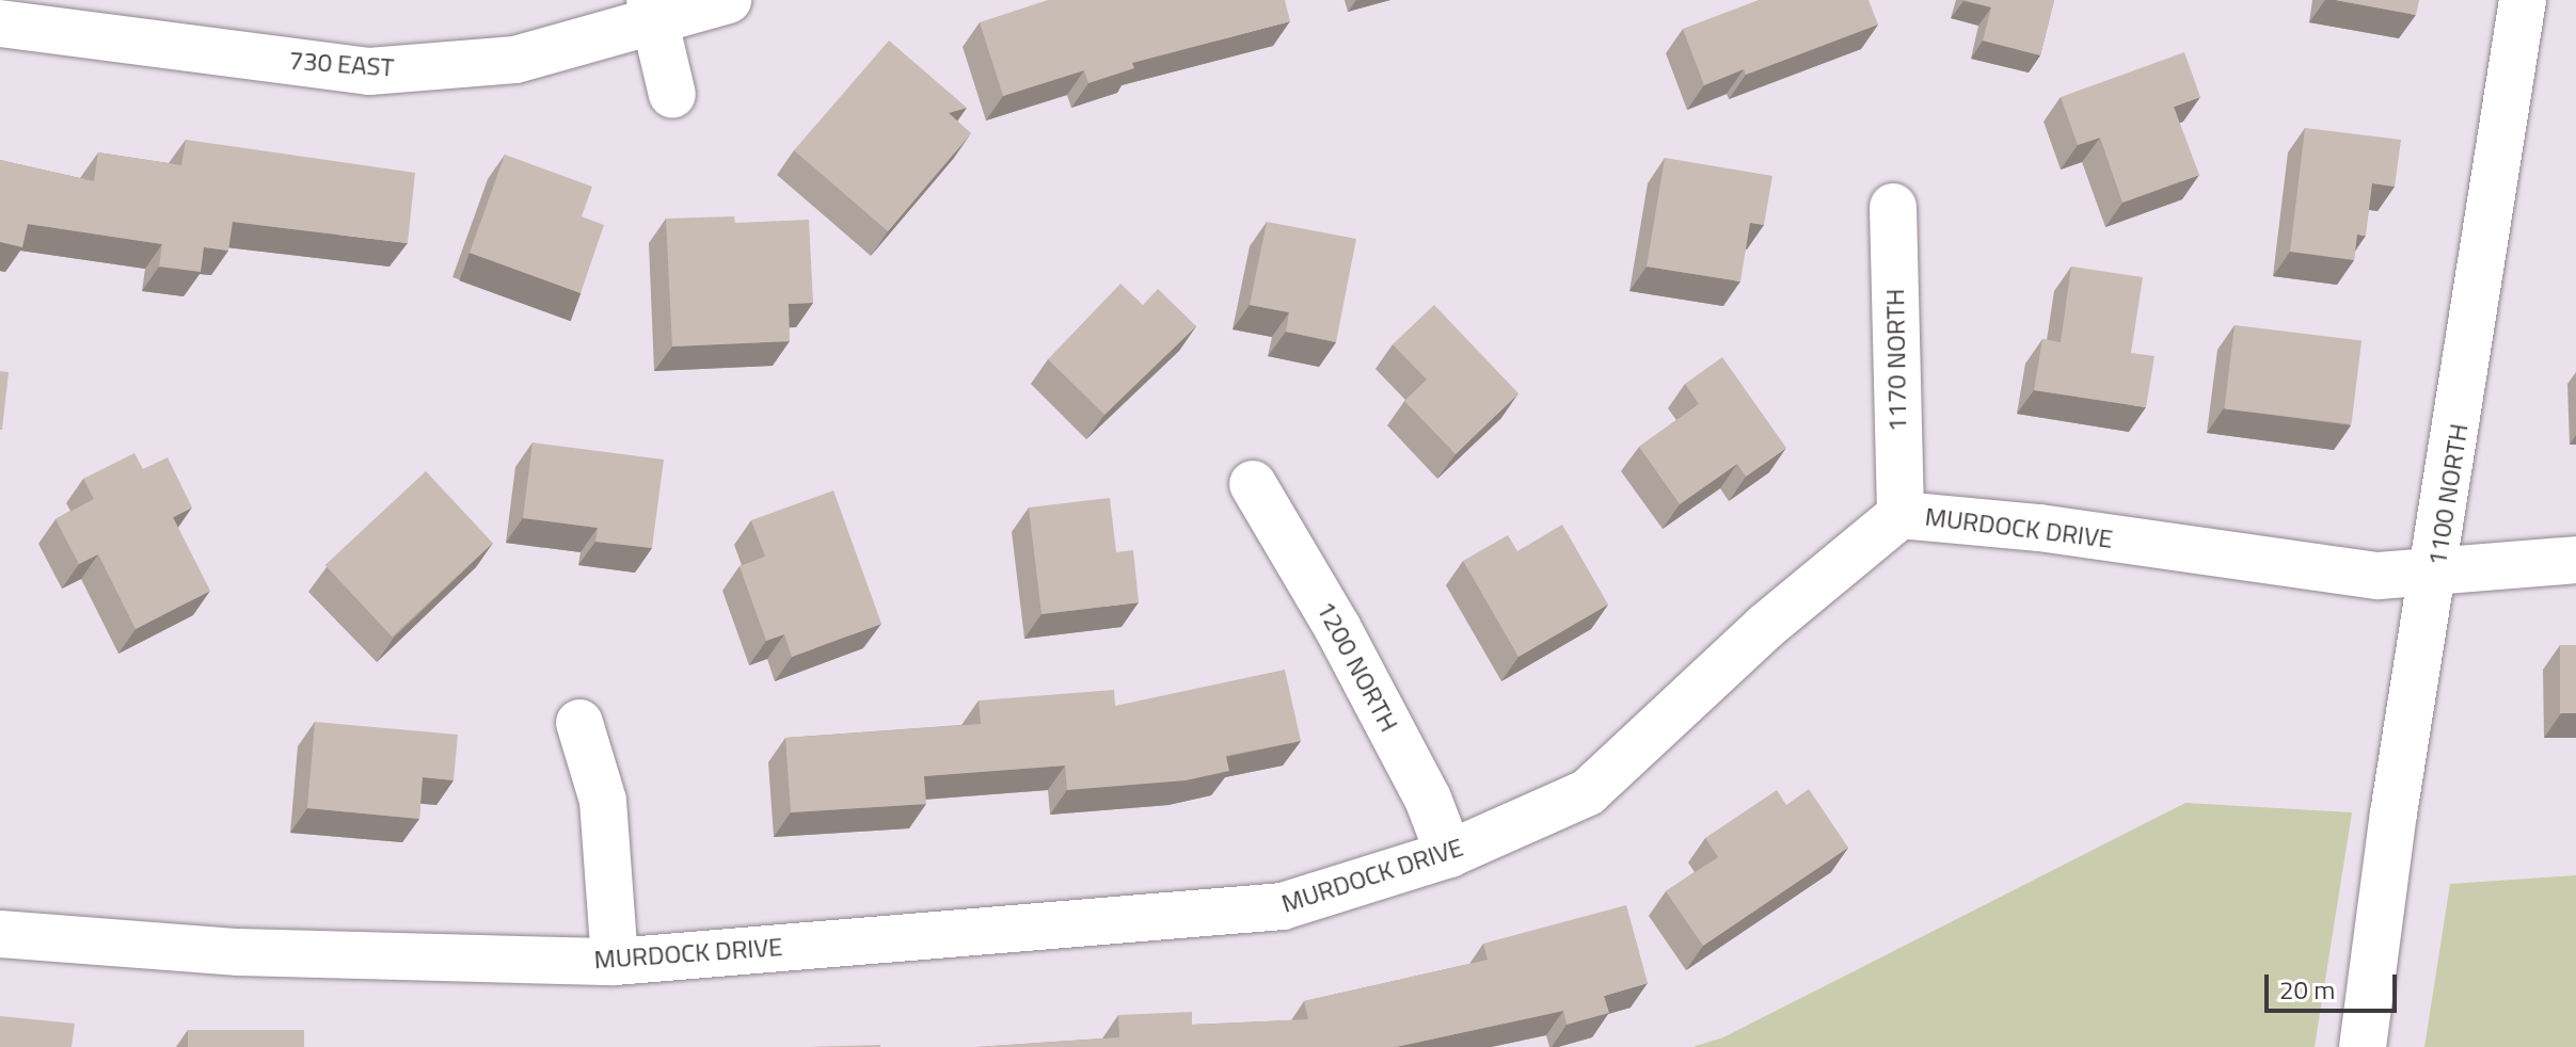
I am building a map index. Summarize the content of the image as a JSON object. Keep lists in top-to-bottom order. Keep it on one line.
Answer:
{"streets":{"street":["730 EAST","1170 NORTH","1100 NORTH","MURDOCK DRIVE","1200 NORTH"]},"crossings":[["1170 NORTH","MURDOCK DRIVE"],["1100 NORTH","MURDOCK DRIVE"],["MURDOCK DRIVE","1200 NORTH"]],"scale_bar":"20 m"}
